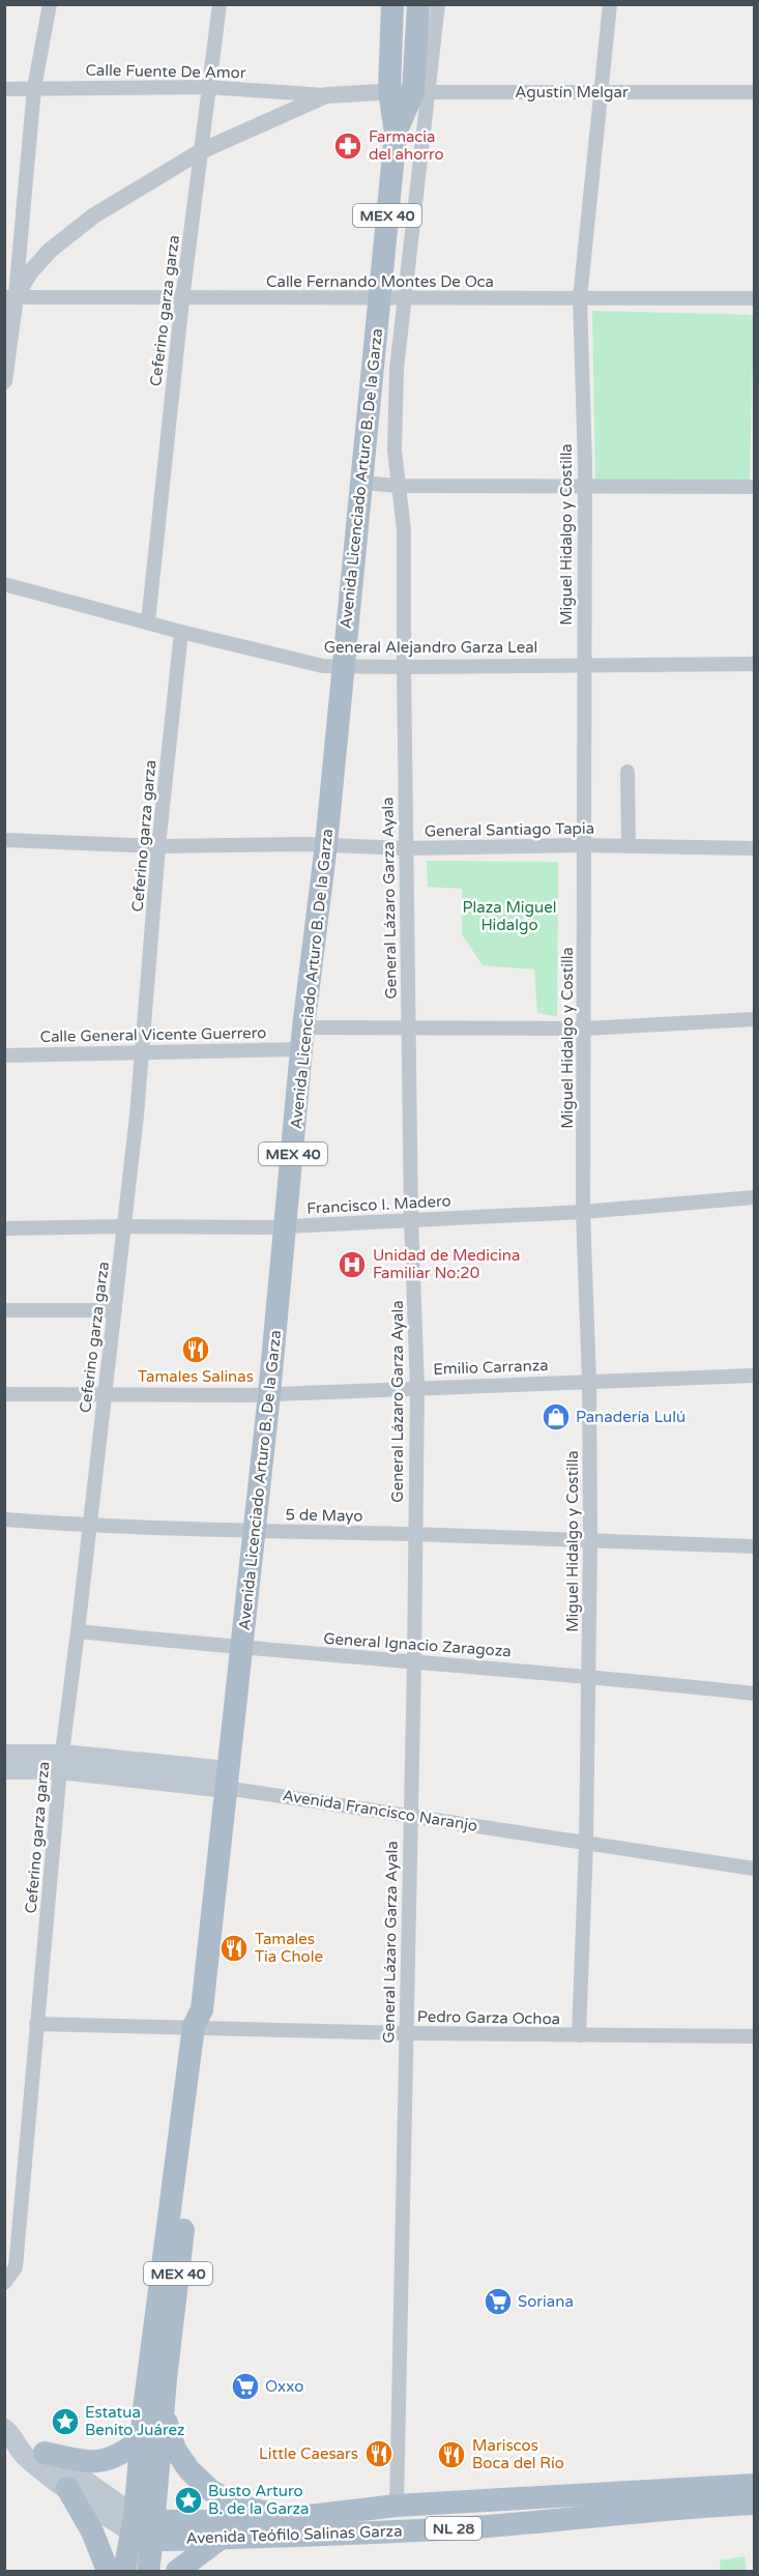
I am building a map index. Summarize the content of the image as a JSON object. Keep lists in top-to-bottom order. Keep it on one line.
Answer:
{"streets":{"main road":["MEX 40","Avenida Licenciado Arturo B. De la Garza","Avenida Francisco Naranjo","NL 28","Avenida Teófilo Salinas Garza"],"street":["Calle Fuente De Amor","Agustín Melgar","Calle Fernando Montes De Oca","Ceferino garza garza","Miguel Hidalgo y Costilla","General Alejandro Garza Leal","General Santiago Tapia","General Lázaro Garza Ayala","Calle General Vicente Guerrero","Francisco I. Madero","Emilio Carranza","5 de Mayo","General Ignacio Zaragoza","Pedro Garza Ochoa"]},"crossings":[["Calle Fuente De Amor","Agustín Melgar"],["Calle Fuente De Amor","Ceferino garza garza"],["Agustín Melgar","Avenida Licenciado Arturo B. De la Garza"],["Agustín Melgar","Miguel Hidalgo y Costilla"],["Agustín Melgar","General Lázaro Garza Ayala"],["Calle Fernando Montes De Oca","Ceferino garza garza"],["Calle Fernando Montes De Oca","Avenida Licenciado Arturo B. De la Garza"],["Calle Fernando Montes De Oca","Miguel Hidalgo y Costilla"],["Calle Fernando Montes De Oca","General Lázaro Garza Ayala"],["Ceferino garza garza","General Alejandro Garza Leal"],["Ceferino garza garza","General Santiago Tapia"],["Ceferino garza garza","Calle General Vicente Guerrero"],["Ceferino garza garza","Francisco I. Madero"],["Ceferino garza garza","Emilio Carranza"],["Ceferino garza garza","5 de Mayo"],["Ceferino garza garza","General Ignacio Zaragoza"],["Ceferino garza garza","Avenida Francisco Naranjo"],["Ceferino garza garza","Pedro Garza Ochoa"],["Avenida Licenciado Arturo B. De la Garza","General Alejandro Garza Leal"],["Avenida Licenciado Arturo B. De la Garza","General Santiago Tapia"],["Avenida Licenciado Arturo B. De la Garza","General Lázaro Garza Ayala"],["Avenida Licenciado Arturo B. De la Garza","Calle General Vicente Guerrero"],["Avenida Licenciado Arturo B. De la Garza","Francisco I. Madero"],["Avenida Licenciado Arturo B. De la Garza","Emilio Carranza"],["Avenida Licenciado Arturo B. De la Garza","5 de Mayo"],["Avenida Licenciado Arturo B. De la Garza","General Ignacio Zaragoza"],["Avenida Licenciado Arturo B. De la Garza","Avenida Francisco Naranjo"],["Avenida Licenciado Arturo B. De la Garza","Pedro Garza Ochoa"],["Avenida Licenciado Arturo B. De la Garza","Avenida Teófilo Salinas Garza"],["Miguel Hidalgo y Costilla","General Alejandro Garza Leal"],["Miguel Hidalgo y Costilla","General Santiago Tapia"],["Miguel Hidalgo y Costilla","Calle General Vicente Guerrero"],["Miguel Hidalgo y Costilla","Francisco I. Madero"],["Miguel Hidalgo y Costilla","Emilio Carranza"],["Miguel Hidalgo y Costilla","5 de Mayo"],["Miguel Hidalgo y Costilla","General Ignacio Zaragoza"],["Miguel Hidalgo y Costilla","Avenida Francisco Naranjo"],["Miguel Hidalgo y Costilla","Pedro Garza Ochoa"],["General Alejandro Garza Leal","General Lázaro Garza Ayala"],["General Santiago Tapia","General Lázaro Garza Ayala"],["General Lázaro Garza Ayala","Calle General Vicente Guerrero"],["General Lázaro Garza Ayala","Francisco I. Madero"],["General Lázaro Garza Ayala","Emilio Carranza"],["General Lázaro Garza Ayala","5 de Mayo"],["General Lázaro Garza Ayala","General Ignacio Zaragoza"],["General Lázaro Garza Ayala","Avenida Francisco Naranjo"],["General Lázaro Garza Ayala","Pedro Garza Ochoa"],["General Lázaro Garza Ayala","Avenida Teófilo Salinas Garza"]],"parks":["Plaza Miguel Hidalgo"],"places":{"pharmacy":["Farmacia del ahorro"],"hospital":["Unidad de Medicina Familiar No:20"],"restaurant":["Tamales Salinas","Tamales Tia Chole","Little Caesars","Mariscos Boca del Río"],"shop":["Panadería Lulú"],"supermarket":["Soriana","Oxxo"],"place":["Estatua Benito Juárez","Busto Arturo B. de la Garza"]}}
